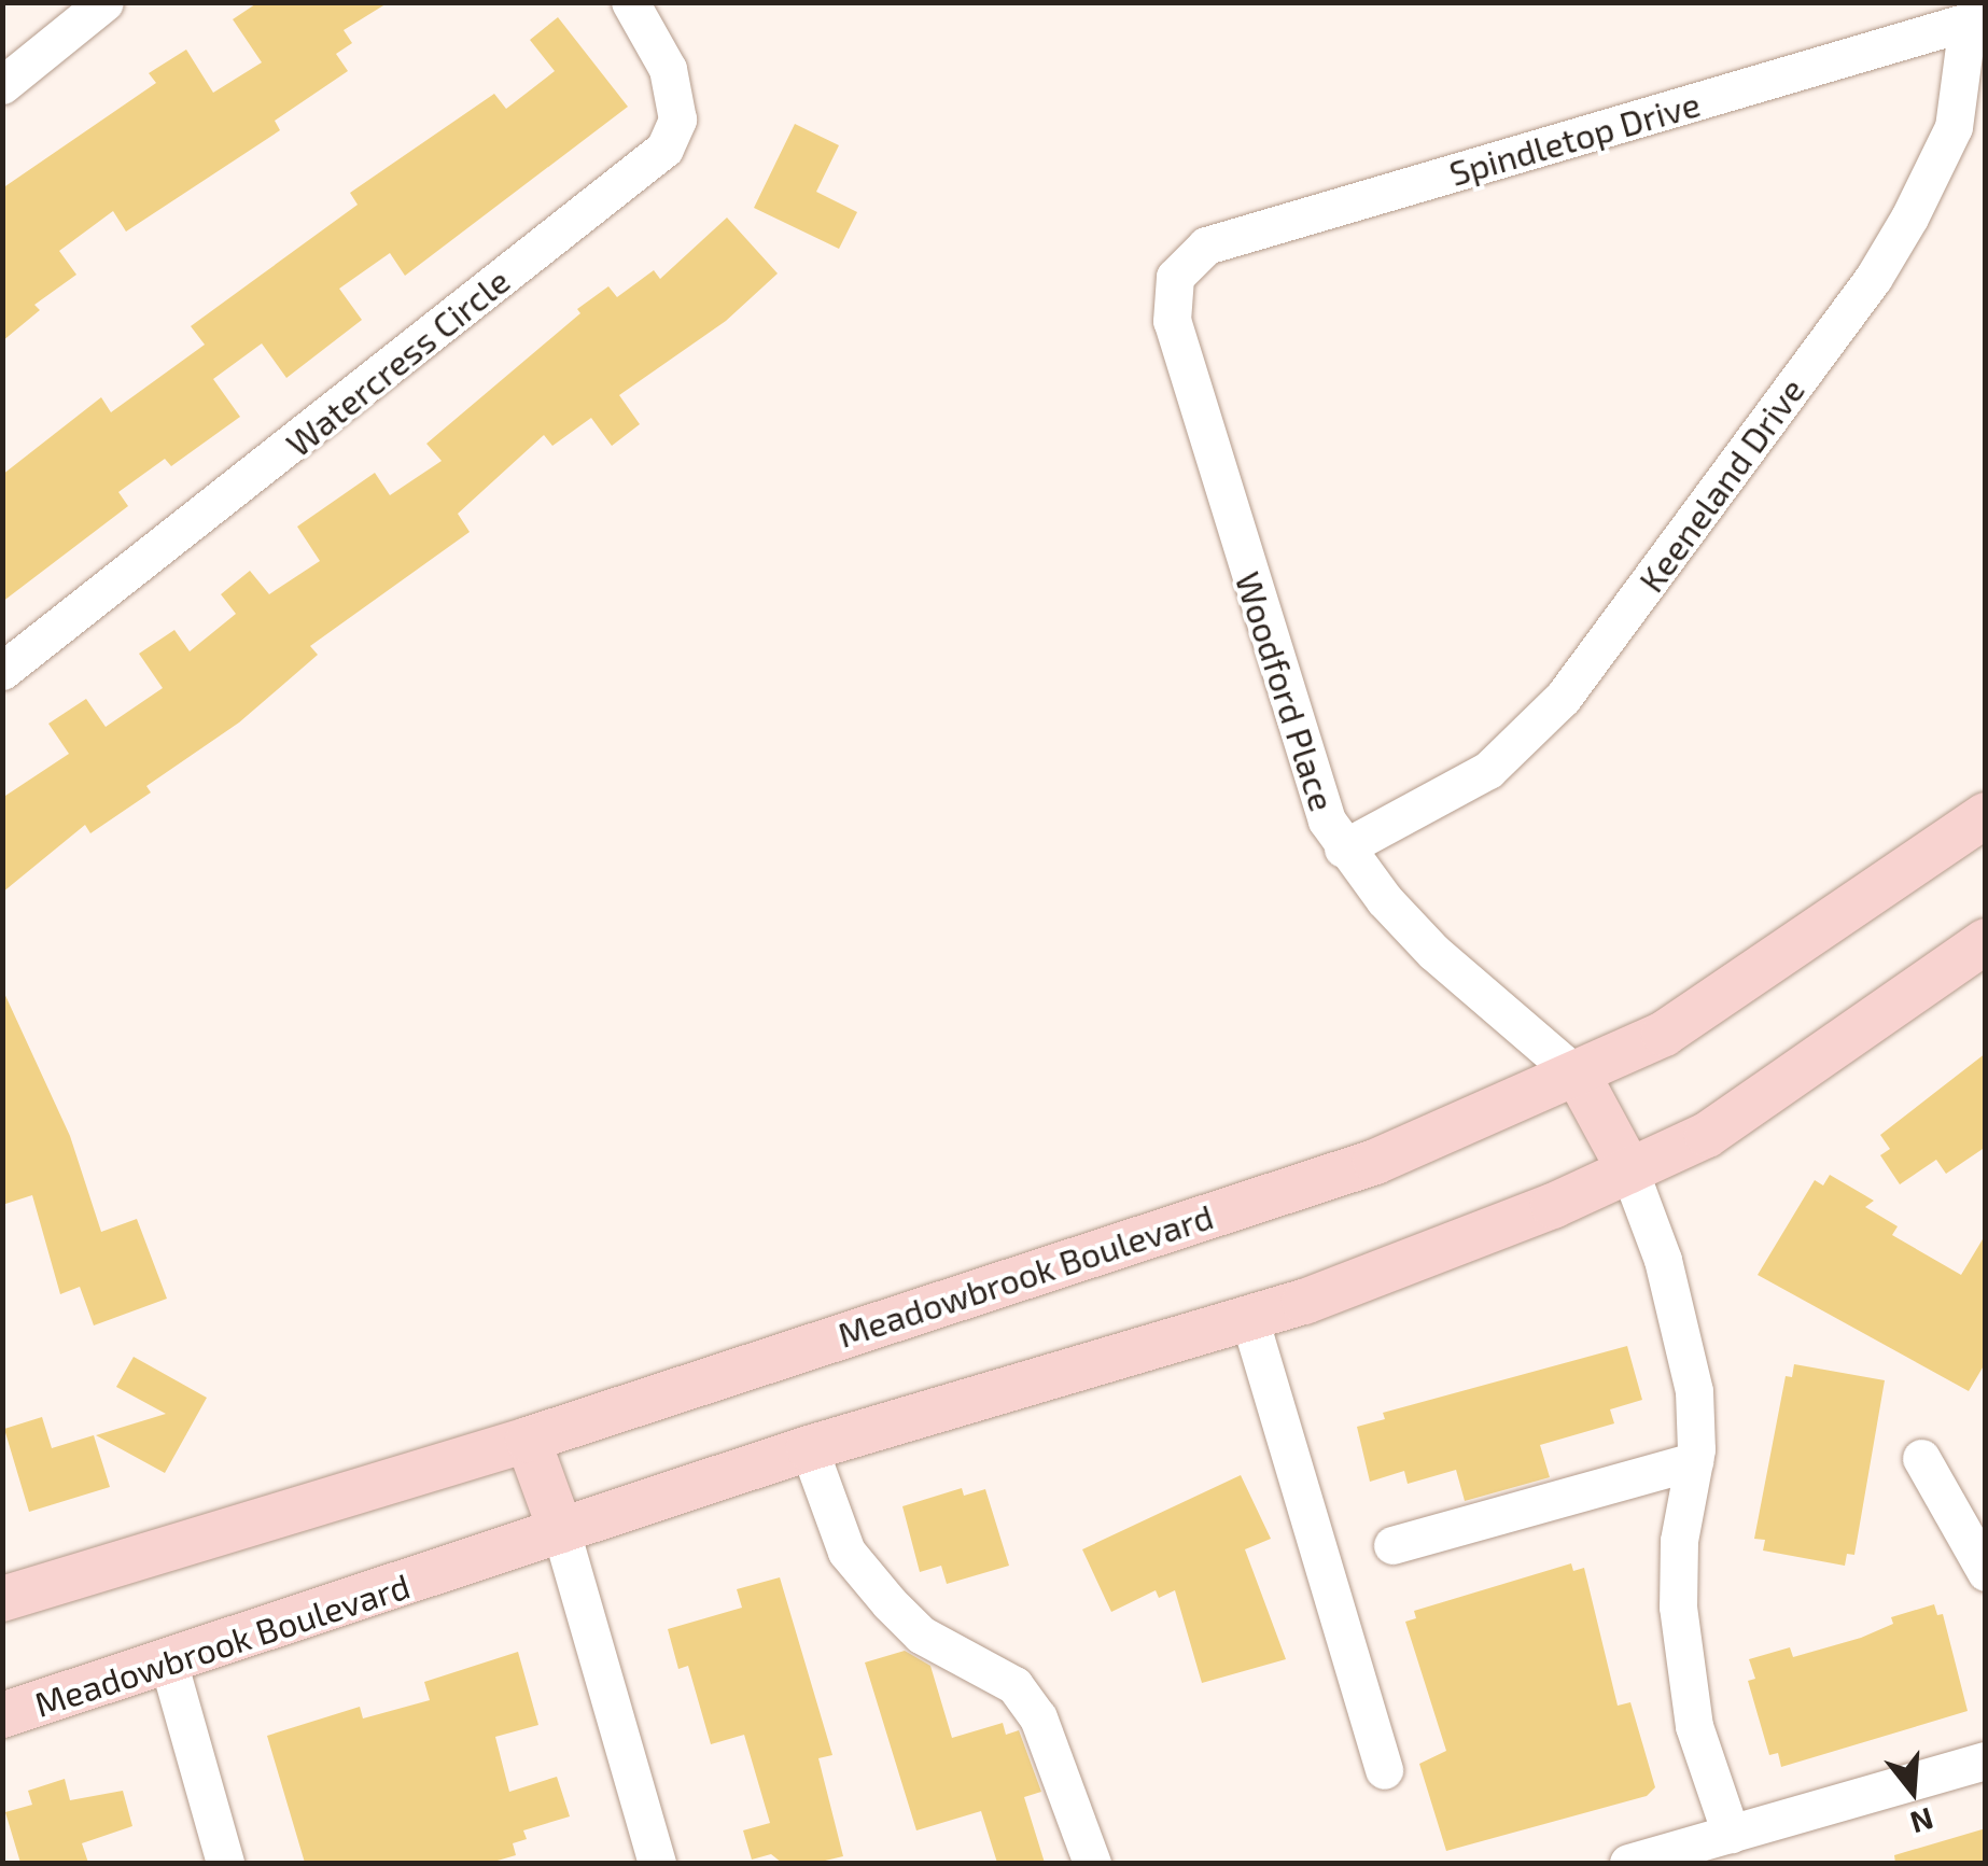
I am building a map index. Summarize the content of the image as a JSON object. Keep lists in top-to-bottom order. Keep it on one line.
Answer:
{"streets":{"main road":["Meadowbrook Boulevard"],"street":["Spindletop Drive","Watercress Circle","Keeneland Drive","Woodford Place"]},"crossings":[["Spindletop Drive","Keeneland Drive"],["Spindletop Drive","Woodford Place"],["Keeneland Drive","Woodford Place"],["Woodford Place","Meadowbrook Boulevard"]],"north":"bottom"}
